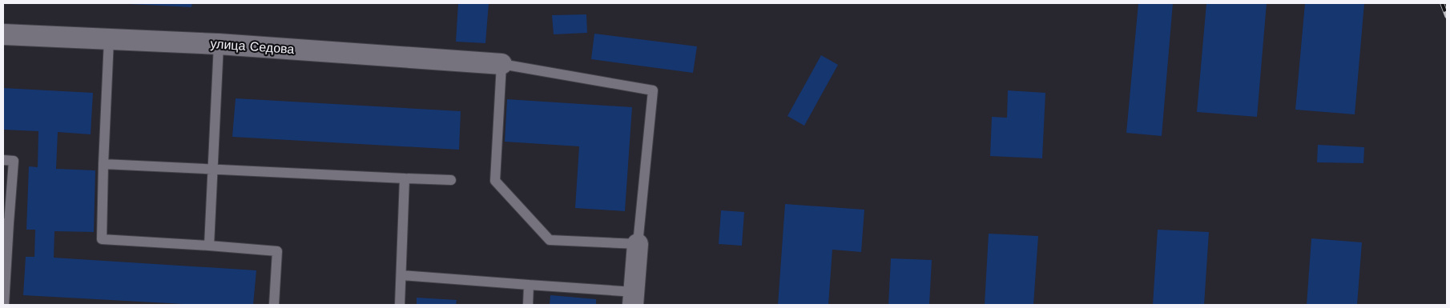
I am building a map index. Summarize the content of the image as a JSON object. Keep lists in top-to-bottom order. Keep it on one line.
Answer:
{"streets":{"street":["улица Седова"]}}
